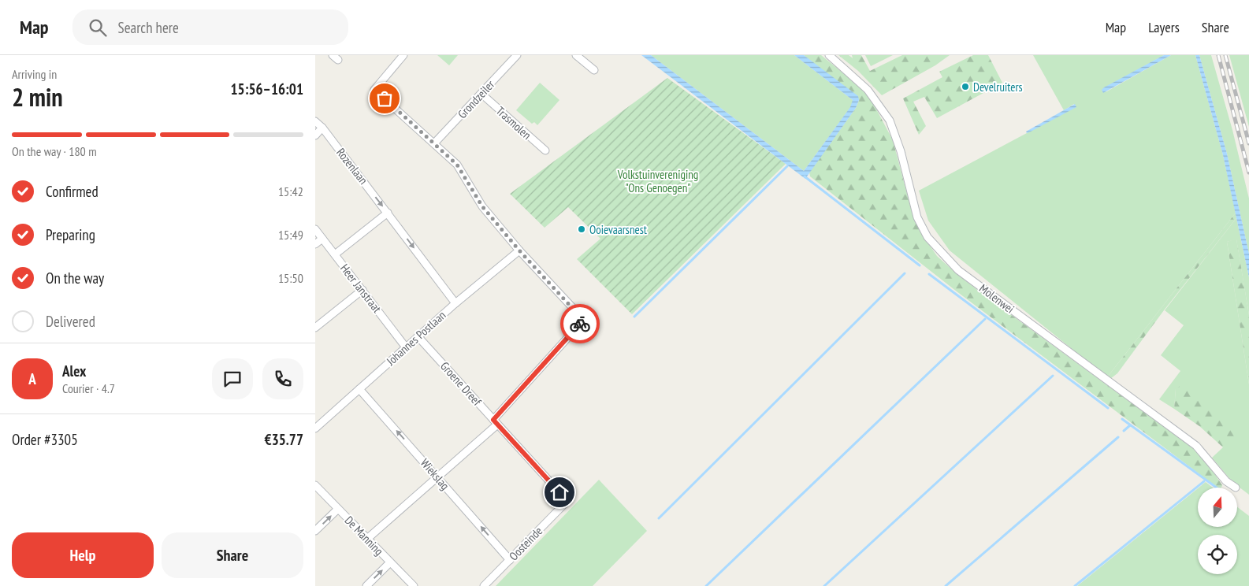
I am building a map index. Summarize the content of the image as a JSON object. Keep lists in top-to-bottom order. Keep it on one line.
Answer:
{"streets":{"street":["Grondzeiler","Trasmolen","Rozenlaan","Heer Janstraat","Molenwei","Johannes Postlaan","Groene Dreef","Wiekslag","De Manning","Oosteinde"]},"crossings":[["Grondzeiler","Trasmolen"],["Rozenlaan","Johannes Postlaan"],["Heer Janstraat","Johannes Postlaan"],["Johannes Postlaan","Groene Dreef"],["Johannes Postlaan","Wiekslag"],["Groene Dreef","Oosteinde"],["Wiekslag","Oosteinde"]],"one_way":["Rozenlaan","Wiekslag"],"parks":["Volkstuinvereniging \"Ons Genoegen\""],"places":["Develruiters","Ooievaarsnest"],"north":"top","page":{"header":"Map","search":"Search here","nav":["Map","Layers","Share"],"heading":["2 min","Arriving in","15:56–16:01"],"panel":["Alex","Courier · 4.7","Order #3305","€35.77"],"bar":"On the way · 180 m","list":[["Confirmed","15:42"],["Preparing","15:49"],["On the way","15:50"],"Delivered"],"round":"A","buttons":["Help","Share"]}}
